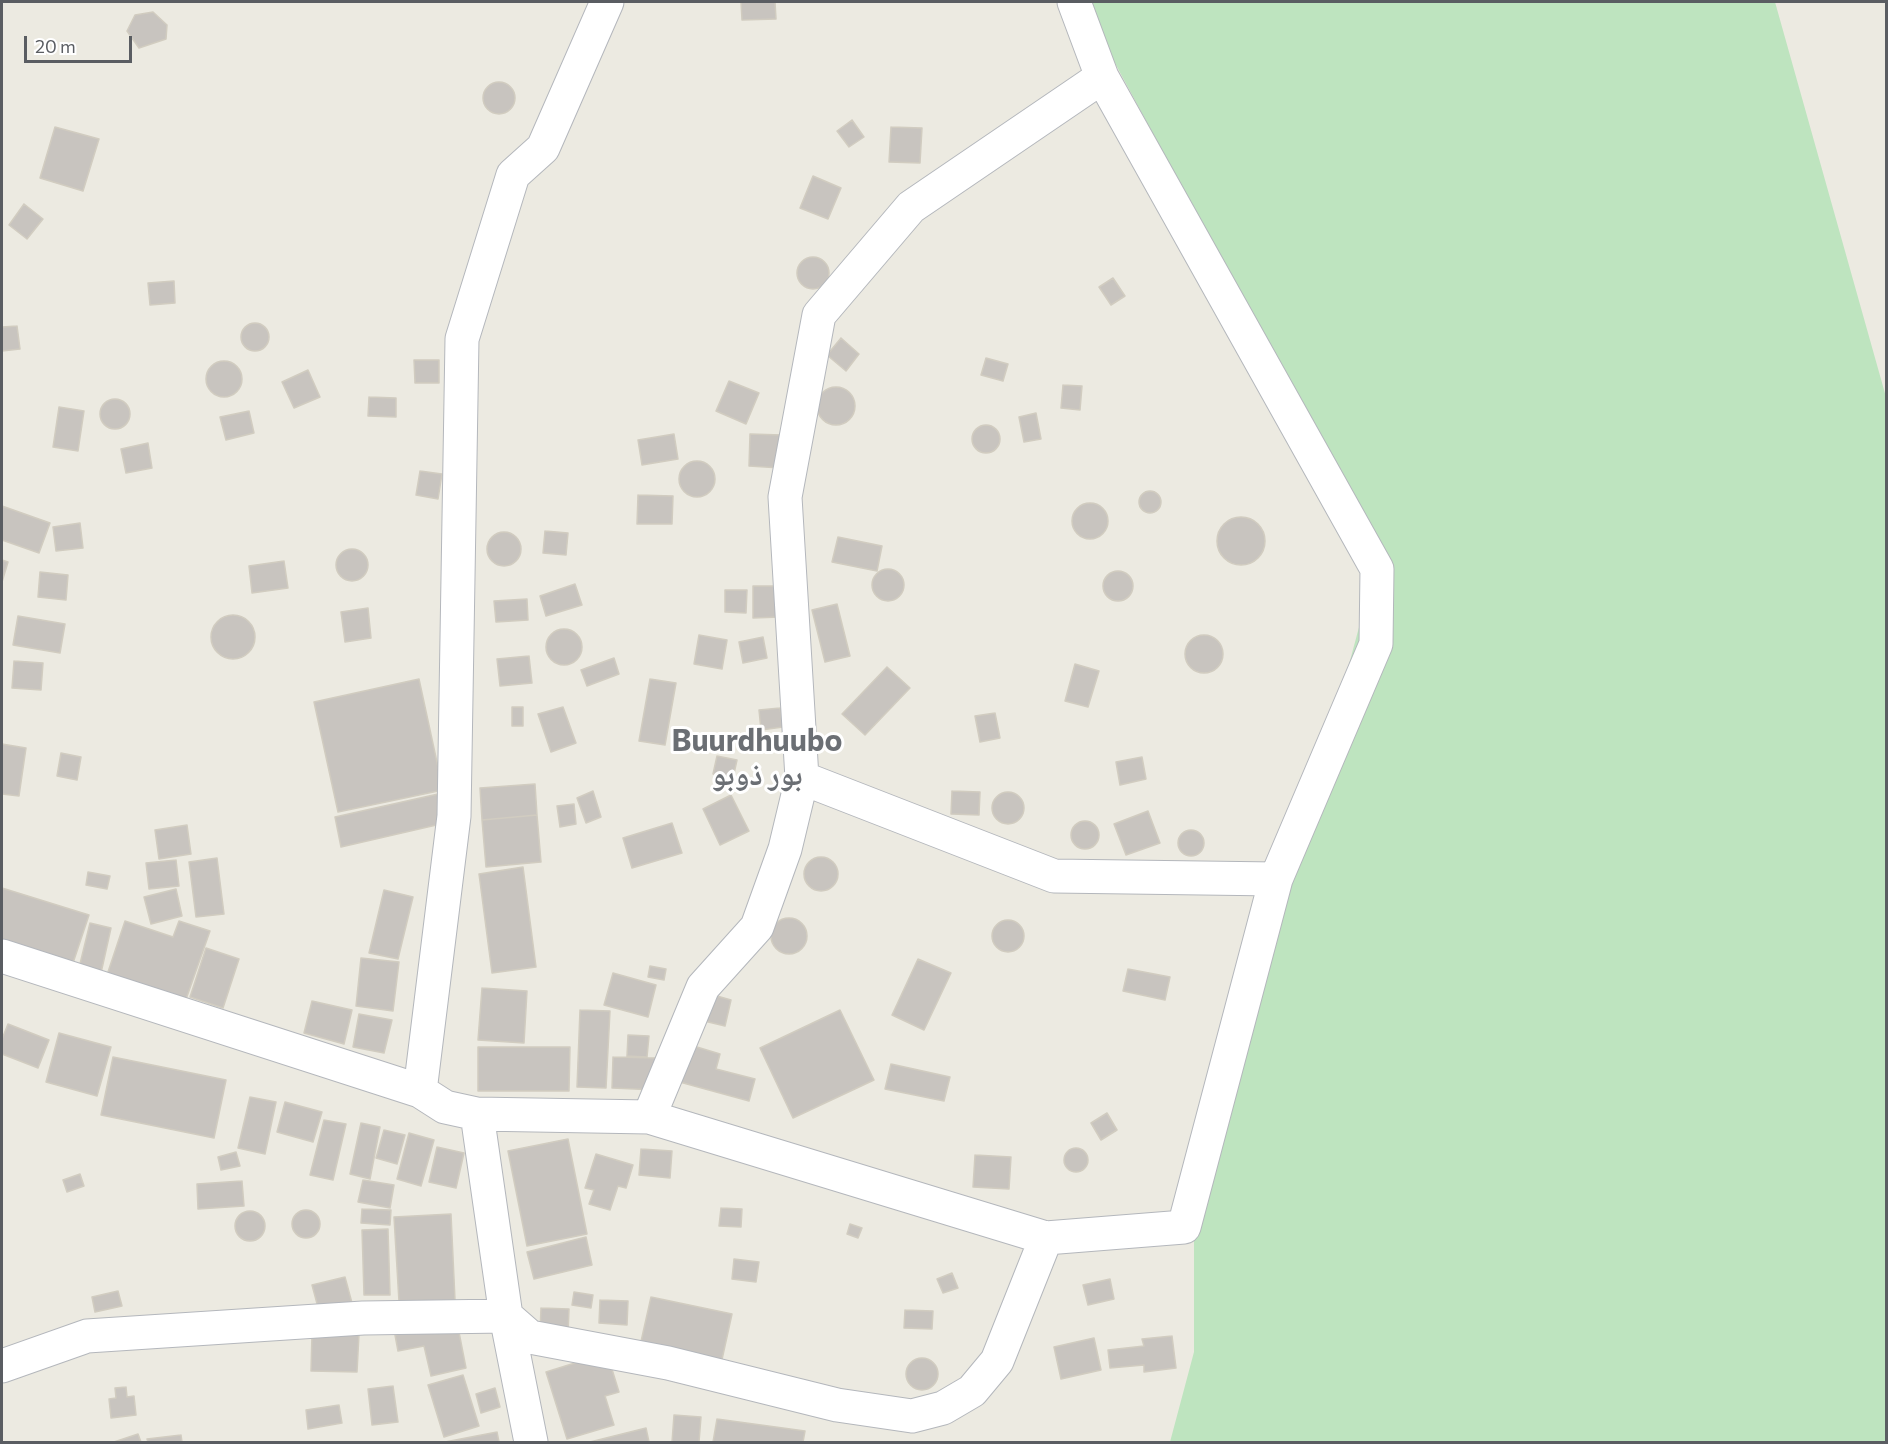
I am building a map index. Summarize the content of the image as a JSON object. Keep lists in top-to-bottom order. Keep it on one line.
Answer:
{"districts":["Buurdhuubo بور ذوبو"],"scale_bar":"20 m"}
